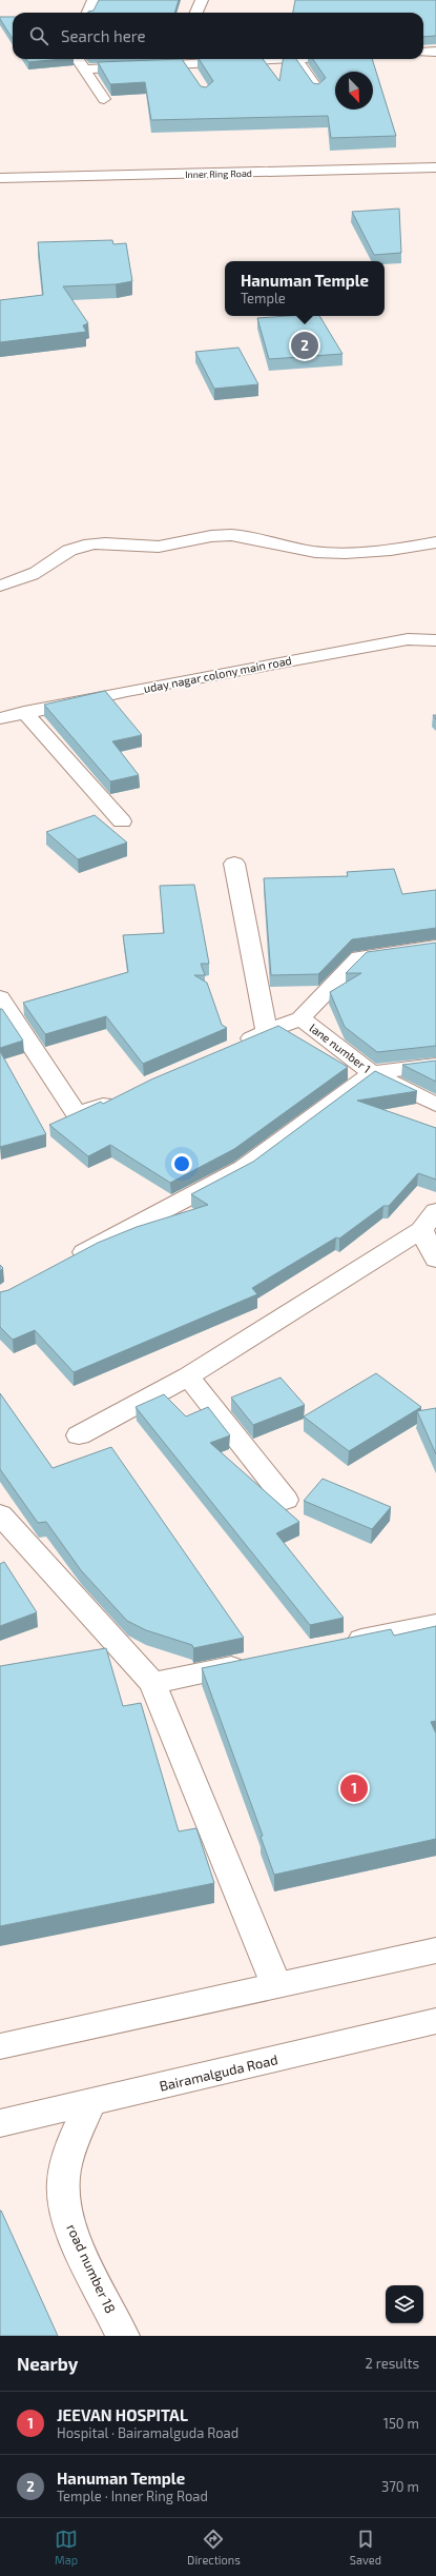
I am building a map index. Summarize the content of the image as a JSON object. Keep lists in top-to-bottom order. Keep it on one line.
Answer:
{"streets":{"main road":["Inner Ring Road","uday nagar colony main road","lane number 1","Bairamalguda Road","road number 18"]},"crossings":[["Bairamalguda Road","road number 18"]],"north":"bottom right","page":{"search":"Search here","popup":["Hanuman Temple","Temple"],"pins":["2","1"],"heading":["Nearby","2 results"],"list":[{"mark":"1","name":"JEEVAN HOSPITAL","note":"Hospital · Bairamalguda Road","value":"150 m"},{"mark":"2","name":"Hanuman Temple","note":"Temple · Inner Ring Road","value":"370 m"}],"nav":["Map","Directions","Saved"]}}
